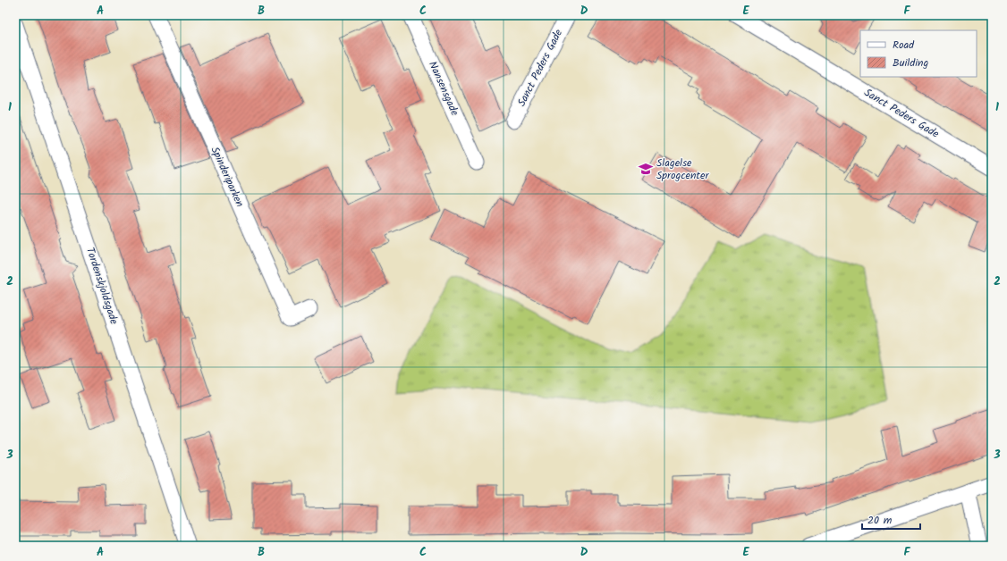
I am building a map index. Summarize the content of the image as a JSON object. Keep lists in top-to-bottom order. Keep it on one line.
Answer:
{"streets":{"street":["Sanct Peders Gade","Nansensgade","Spinderiparken","Tordenskjoldsgade"]},"places":{"school or university":["Slagelse Sprogcenter"]},"legend":["Road","Building"],"scale_bar":"20 m","grid":{"columns":["A","B","C","D","E","F"],"rows":["1","2","3"]}}
